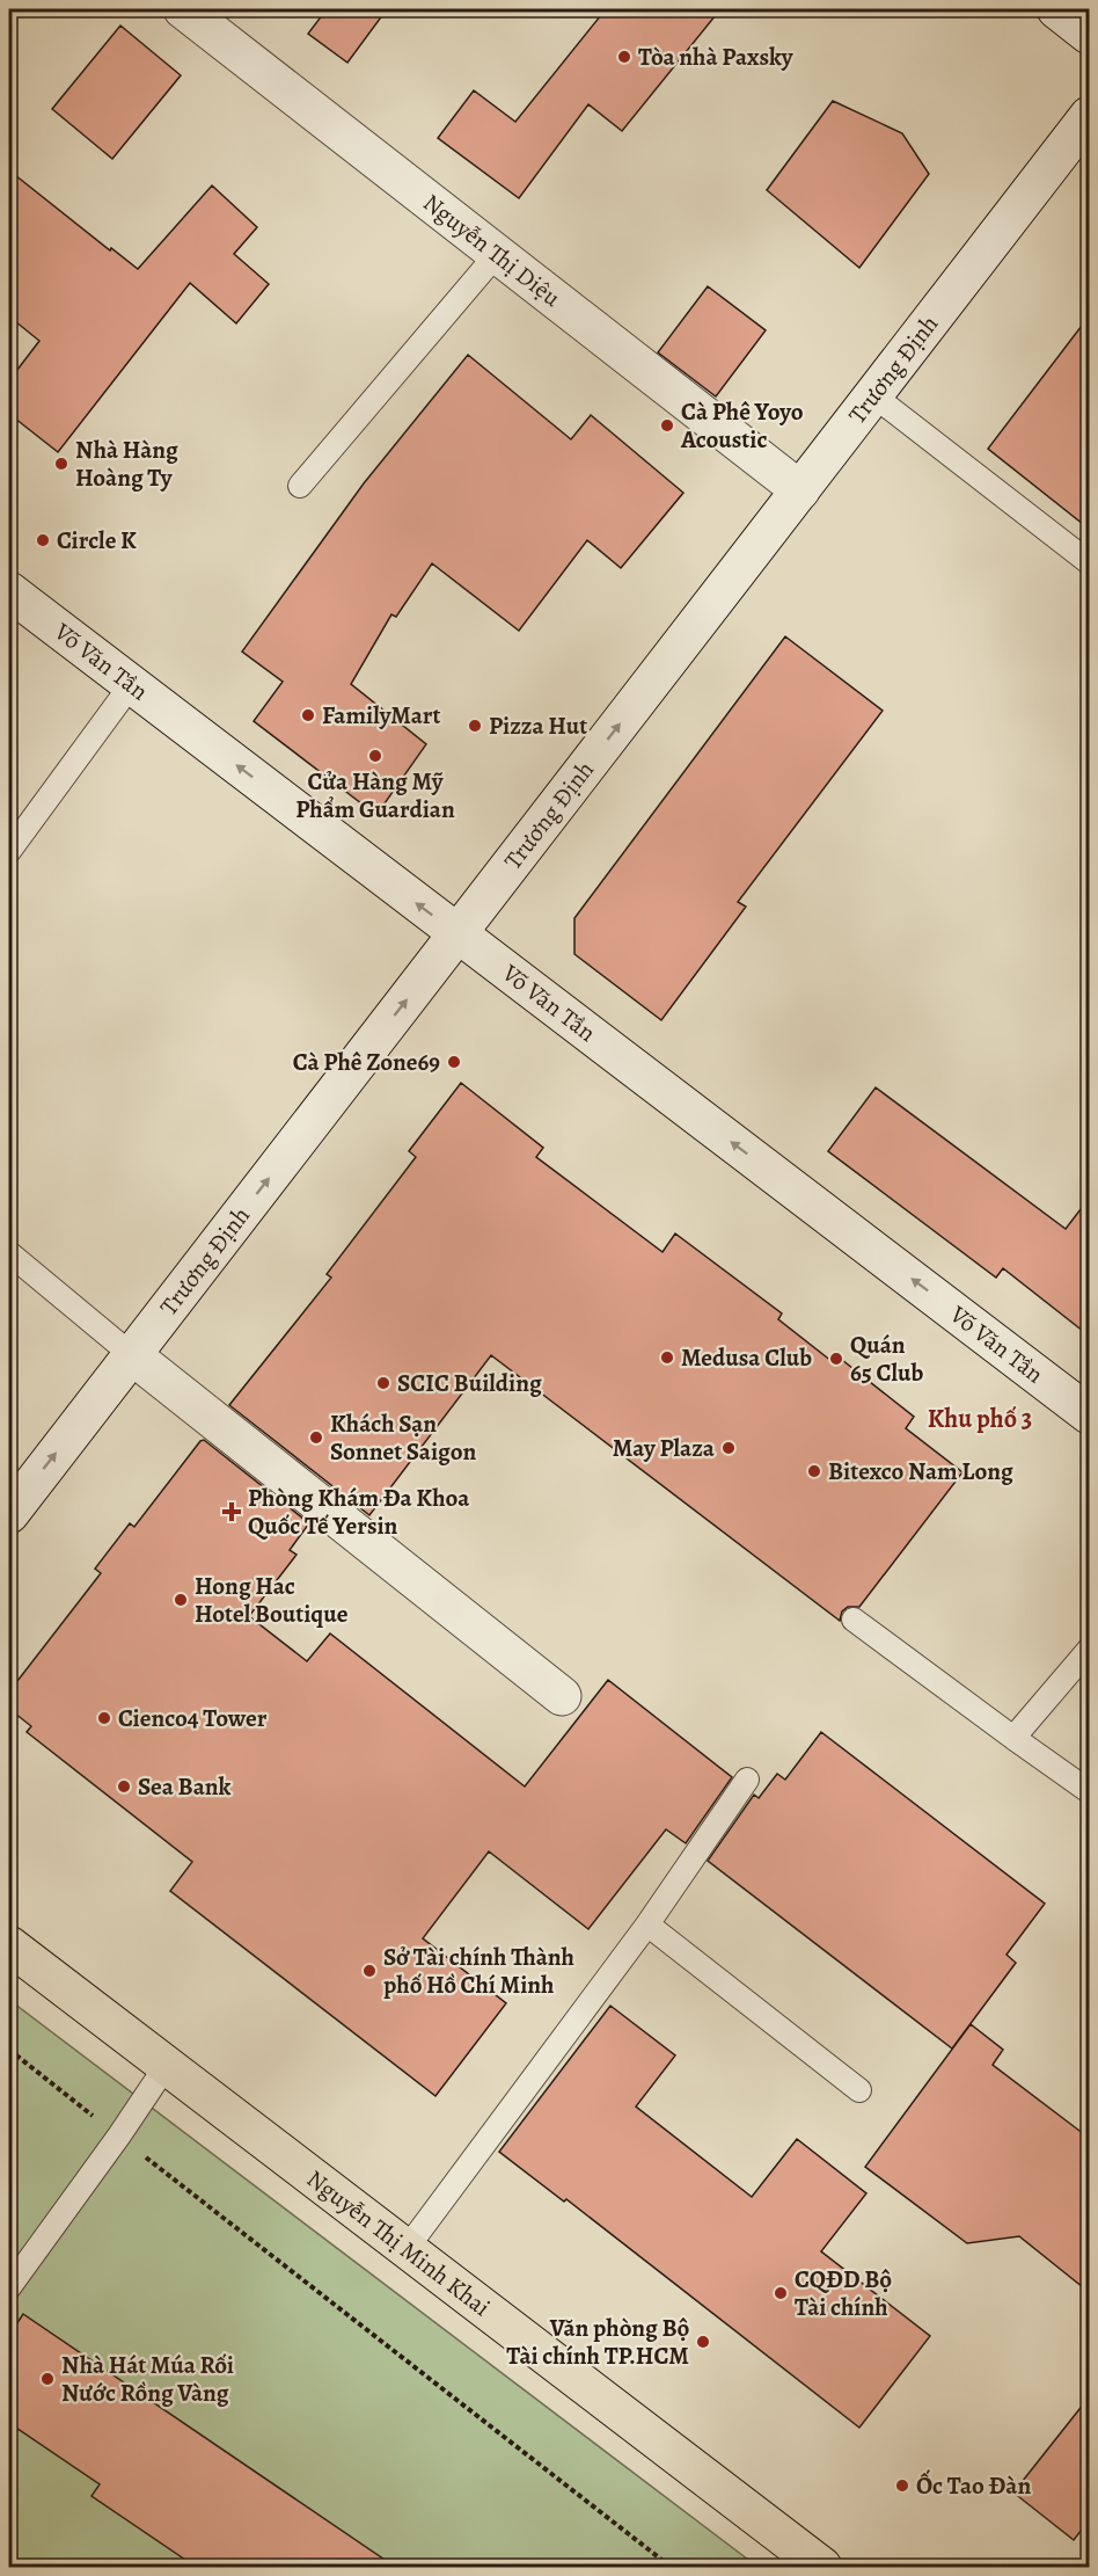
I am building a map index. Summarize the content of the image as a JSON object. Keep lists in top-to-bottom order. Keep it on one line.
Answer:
{"streets":{"main road":["Nguyễn Thị Minh Khai"],"street":["Nguyễn Thị Diệu","Trương Định","Võ Văn Tần"]},"crossings":[["Nguyễn Thị Diệu","Trương Định"],["Trương Định","Võ Văn Tần"]],"one_way":["Trương Định","Võ Văn Tần"],"districts":["Khu phố 3"],"places":{"other":["Tòa nhà Paxsky","Cà Phê Yoyo Acoustic","Nhà Hàng Hoàng Ty","Circle K","FamilyMart","Pizza Hut","Cửa Hàng Mỹ Phẩm Guardian","Cà Phê Zone69","Medusa Club","Quán 65 Club","SCIC Building","Khách Sạn Sonnet Saigon","May Plaza","Bitexco Nam Long","Hong Hac Hotel Boutique","Cienco4 Tower","Sea Bank","Sở Tài chính Thành phố Hồ Chí Minh","CQĐD Bộ Tài chính","Văn phòng Bộ Tài chính TP.HCM","Nhà Hát Múa Rối Nước Rồng Vàng","Ốc Tao Đàn"],"health":["Phòng Khám Đa Khoa Quốc Tế Yersin"]}}
